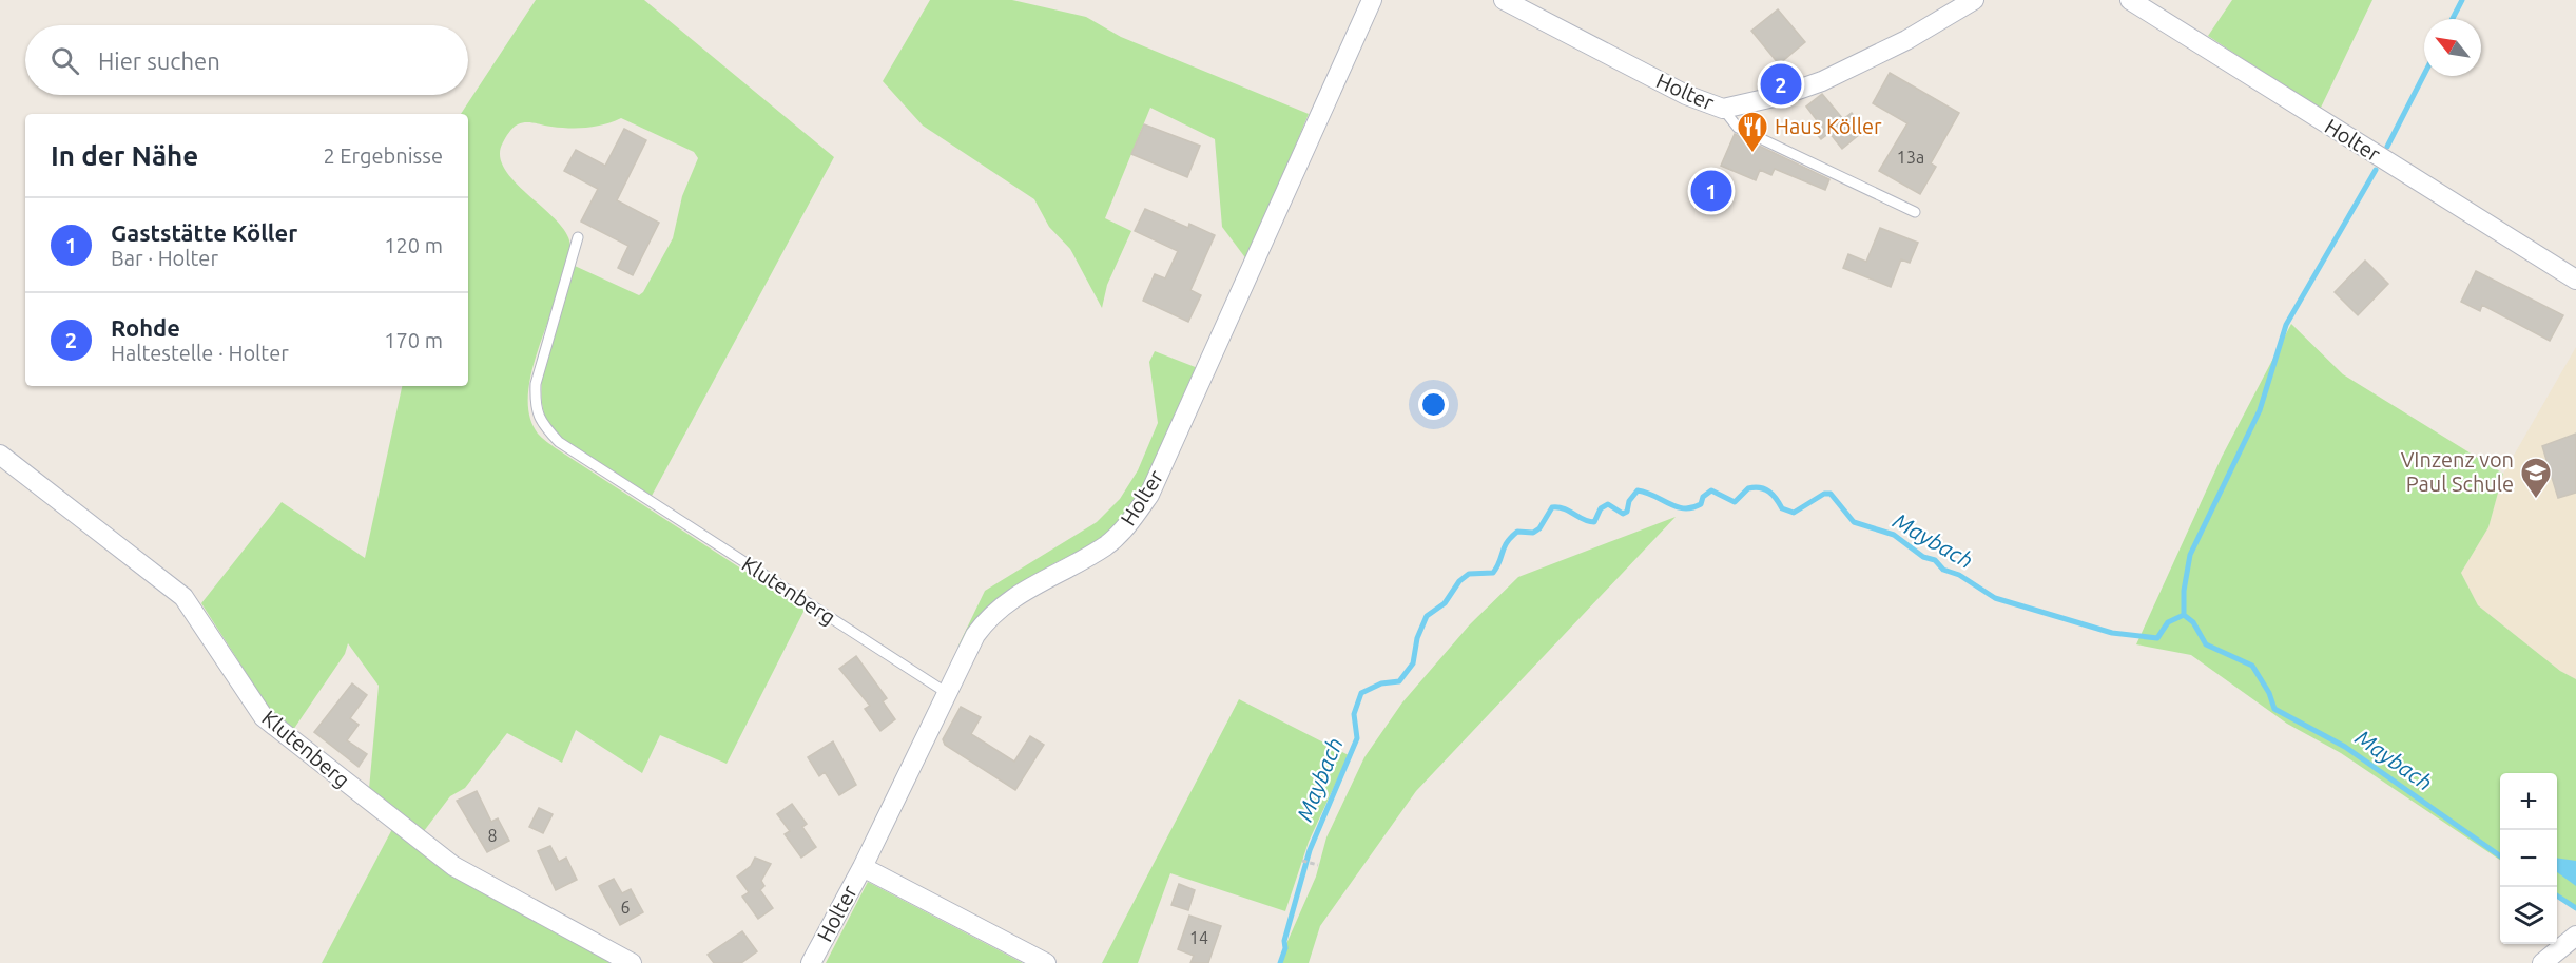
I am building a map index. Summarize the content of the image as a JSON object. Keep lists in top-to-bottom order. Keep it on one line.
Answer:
{"streets":{"street":["Holter","Klutenberg"]},"crossings":[["Holter","Klutenberg"]],"water":["Maybach"],"places":{"restaurant":["Haus Köller"],"school or university":["VInzenz von Paul Schule"]},"house_numbers":["13a","8","6","14"],"north":"top left","page":{"search":"Hier suchen","pins":["2","1"],"heading":["In der Nähe","2 Ergebnisse"],"list":[{"mark":"1","name":"Gaststätte Köller","note":"Bar · Holter","value":"120 m"},{"mark":"2","name":"Rohde","note":"Haltestelle · Holter","value":"170 m"}],"map_buttons":["+","−"]}}
